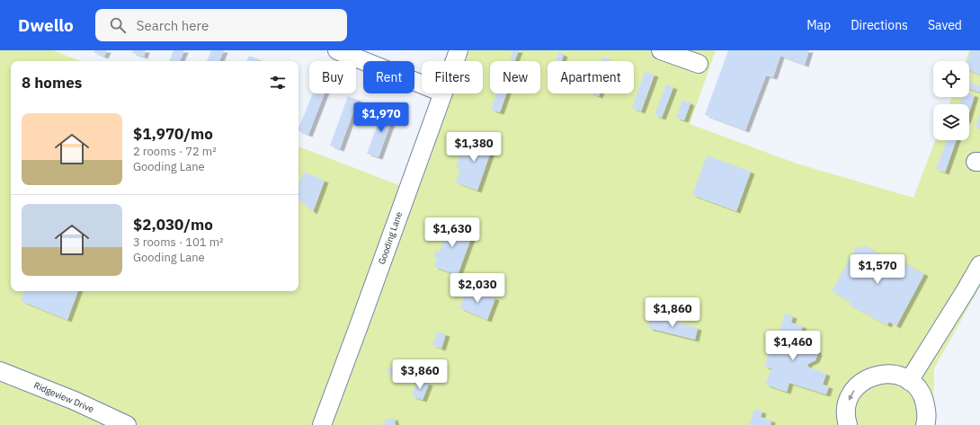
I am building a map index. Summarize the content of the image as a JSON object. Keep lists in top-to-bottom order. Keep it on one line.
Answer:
{"streets":{"street":["Gooding Lane","Ridgeview Drive"]},"page":{"header":"Dwello","search":"Search here","nav":["Map","Directions","Saved"],"chip":["Buy","Rent","Filters","New","Apartment"],"heading":"8 homes","price":["$1,970","$1,380","$1,630","$1,570","$2,030","$1,860","$1,460","$3,860"],"list":[{"name":"$1,970/mo","note":"2 rooms · 72 m² · Gooding Lane"},{"name":"$2,030/mo","note":"3 rooms · 101 m² · Gooding Lane"}]}}
